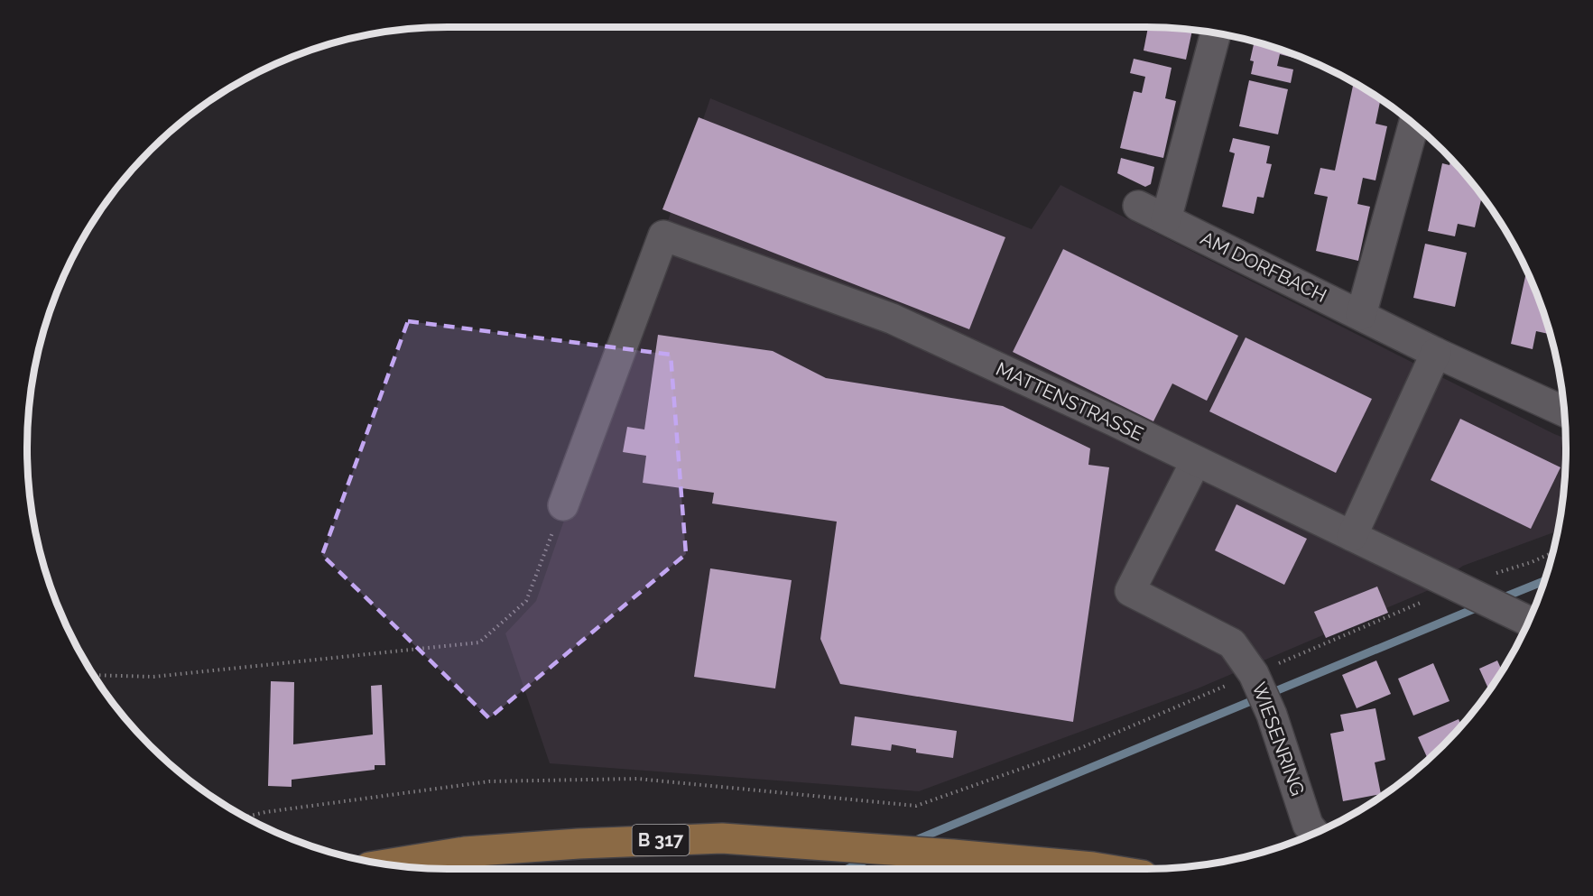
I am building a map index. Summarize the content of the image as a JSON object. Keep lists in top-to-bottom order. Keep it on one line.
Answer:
{"streets":{"main road":["B 317"],"street":["AM DORFBACH","MATTENSTRASSE","WIESENRING"]},"crossings":[["MATTENSTRASSE","WIESENRING"]]}
